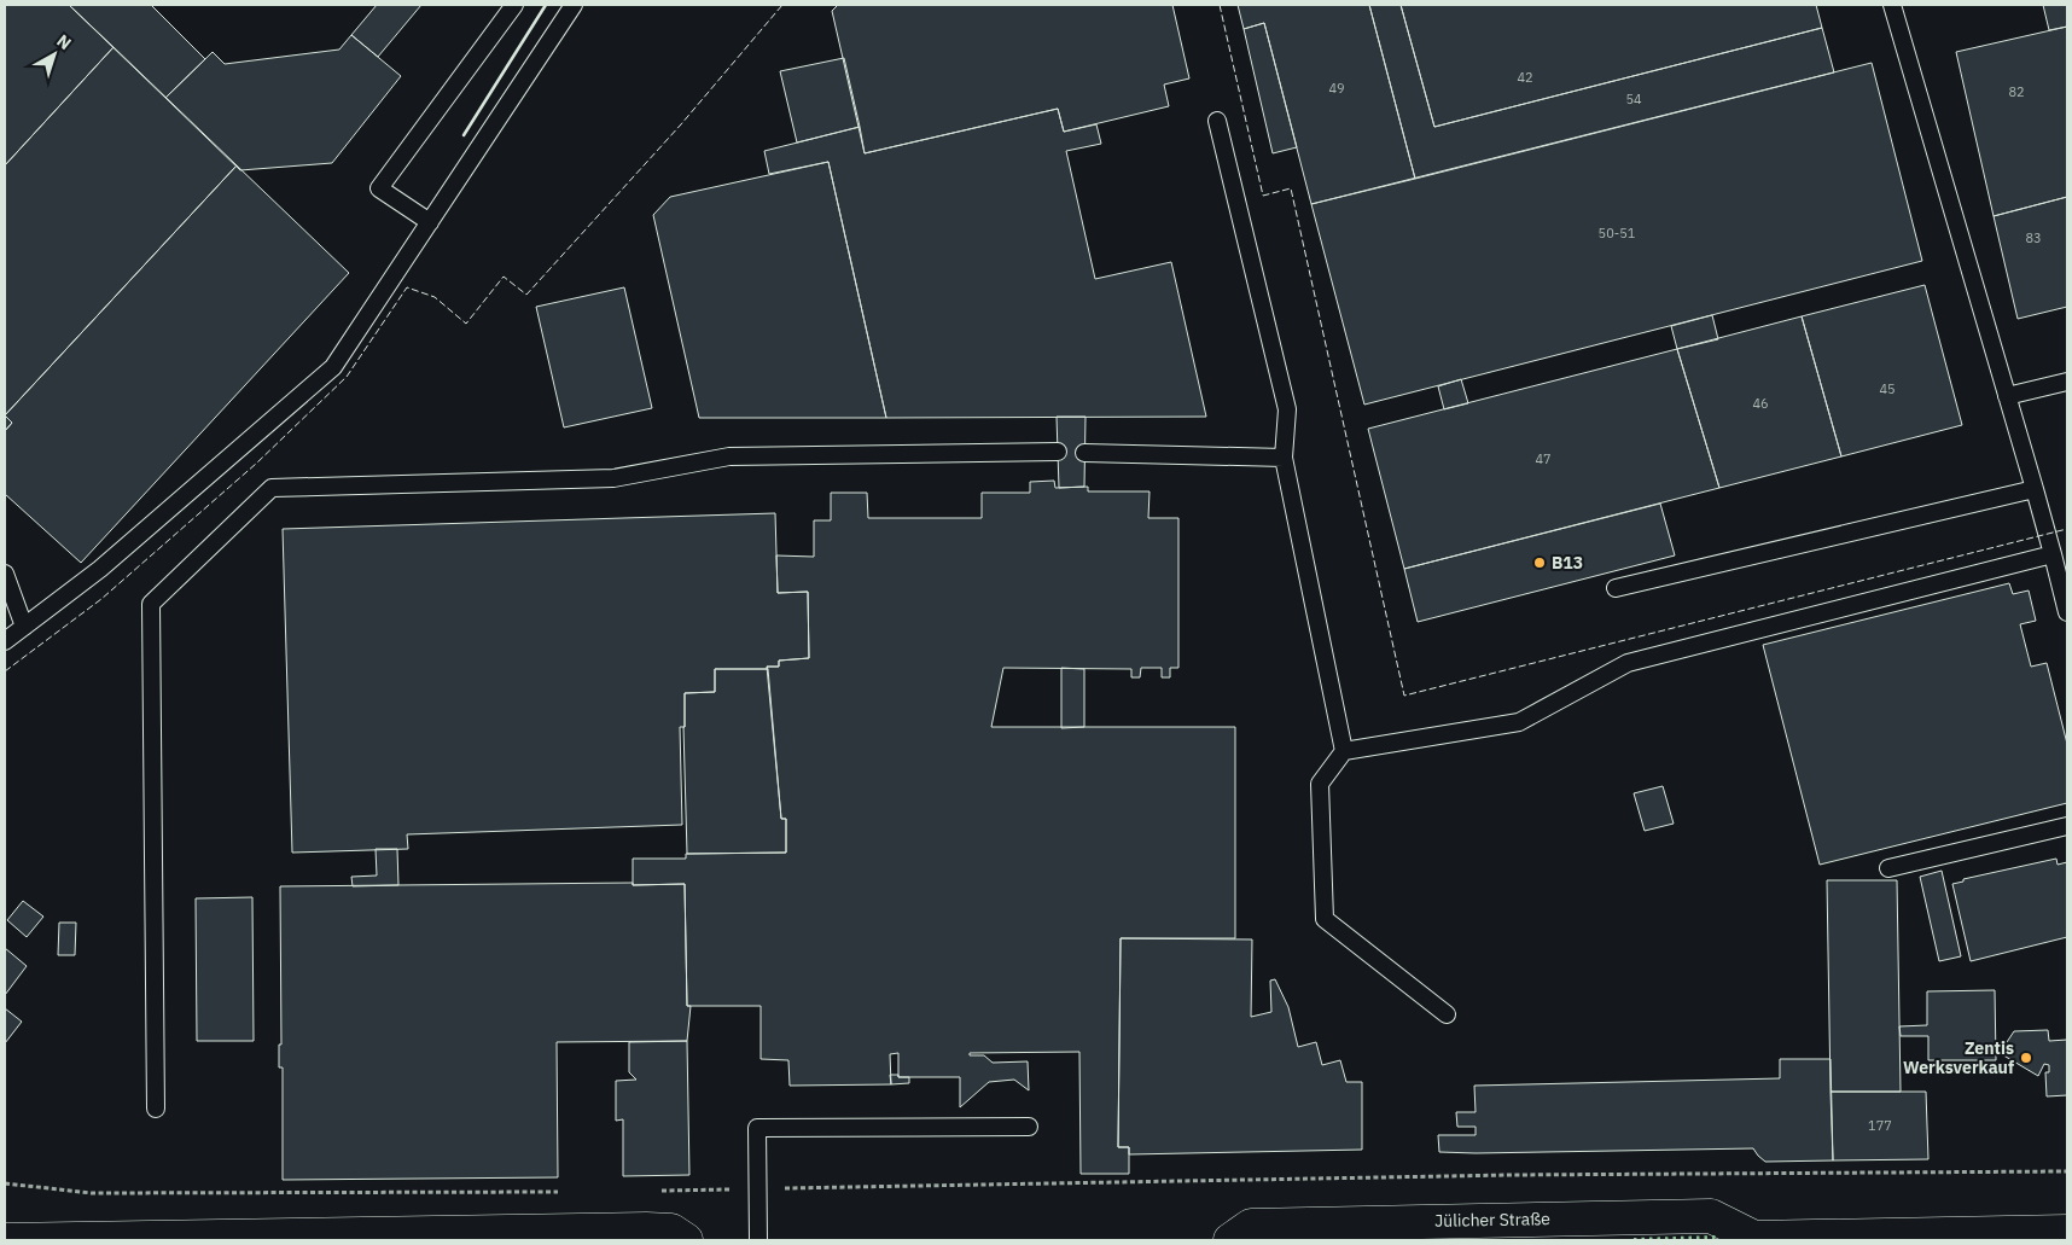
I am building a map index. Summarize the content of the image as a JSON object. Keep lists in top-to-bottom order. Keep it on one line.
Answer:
{"streets":{"main road":["Jülicher Straße"]},"places":["B13","Zentis Werksverkauf"],"house_numbers":["42","49","82","54","50-51","83","45","46","47","177"],"north":"top right"}
